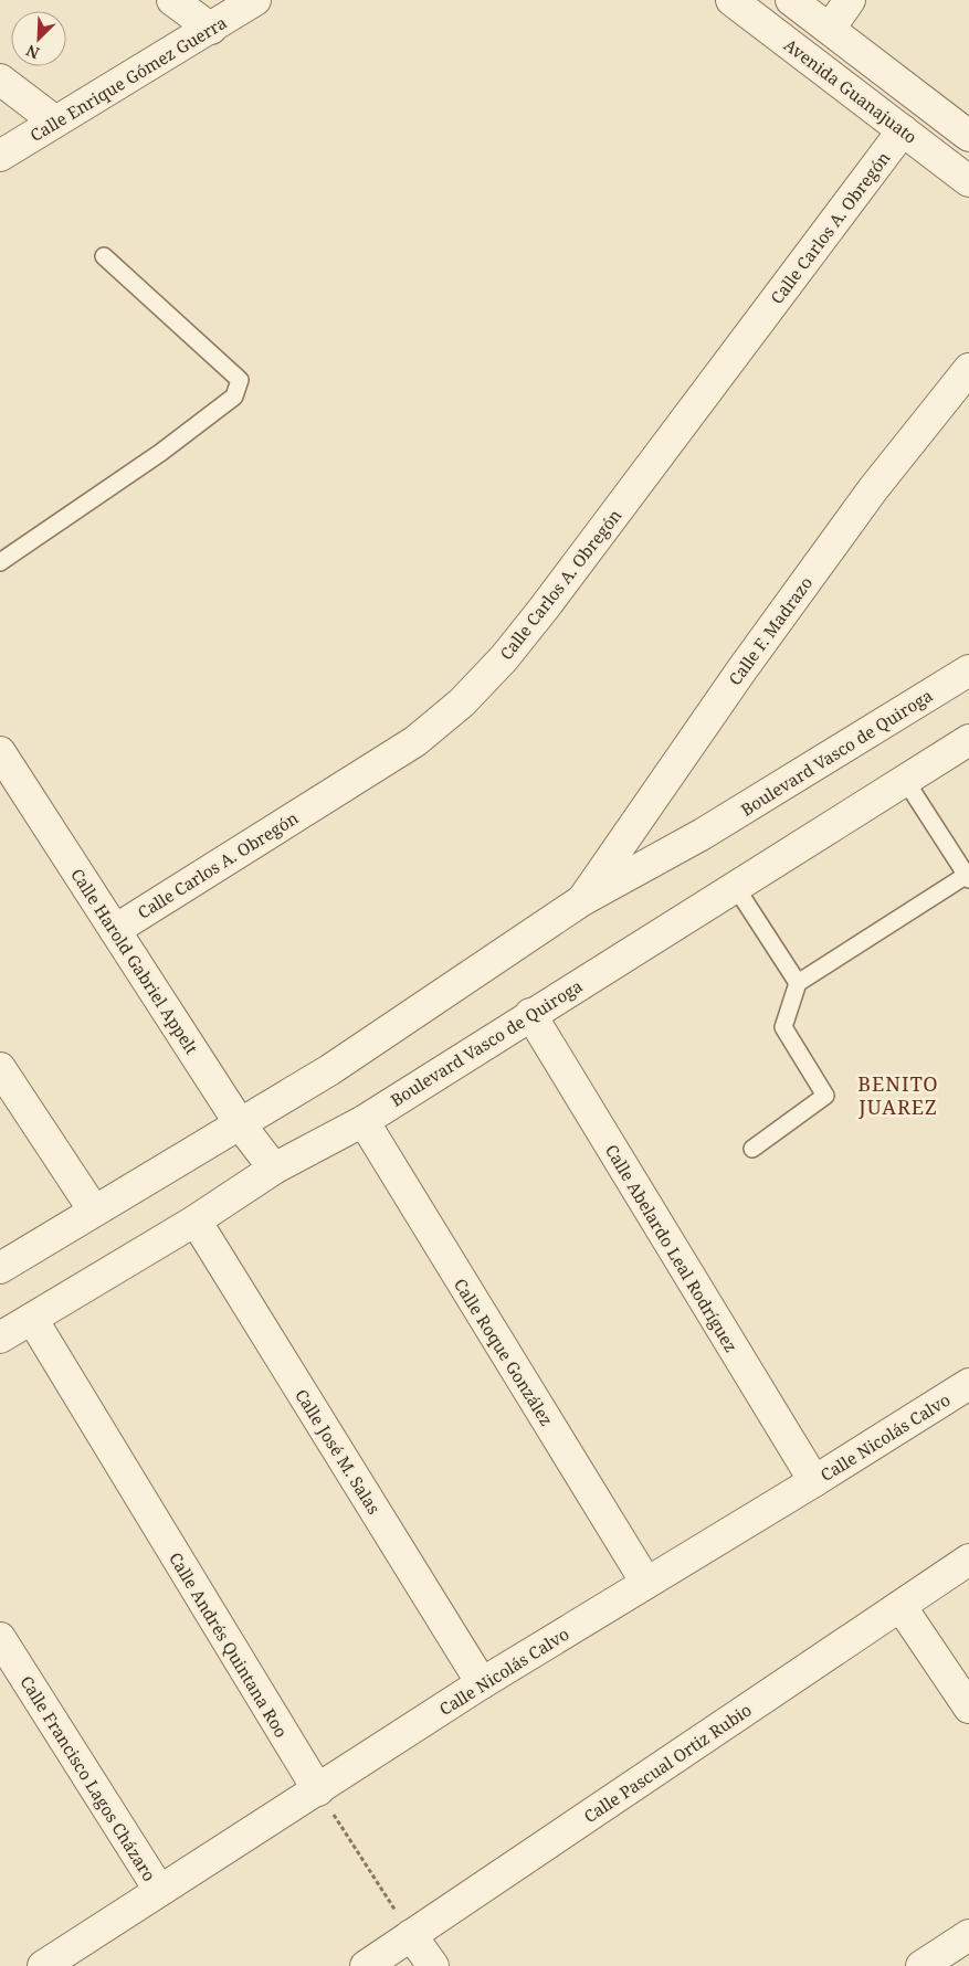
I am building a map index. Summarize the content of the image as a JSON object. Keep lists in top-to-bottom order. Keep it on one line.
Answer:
{"streets":{"street":["Calle Enrique Gómez Guerra","Avenida Guanajuato","Calle Carlos A. Obregón","Calle F. Madrazo","Boulevard Vasco de Quiroga","Calle Harold Gabriel Appelt","Calle Abelardo Leal Rodríguez","Calle Roque González","Calle Nicolás Calvo","Calle José M. Salas","Calle Andrés Quintana Roo","Calle Pascual Ortiz Rubio","Calle Francisco Lagos Cházaro"]},"crossings":[["Avenida Guanajuato","Calle Carlos A. Obregón"],["Calle Carlos A. Obregón","Calle Harold Gabriel Appelt"],["Calle F. Madrazo","Boulevard Vasco de Quiroga"],["Boulevard Vasco de Quiroga","Calle Harold Gabriel Appelt"],["Boulevard Vasco de Quiroga","Calle Abelardo Leal Rodríguez"],["Boulevard Vasco de Quiroga","Calle Roque González"],["Boulevard Vasco de Quiroga","Calle José M. Salas"],["Boulevard Vasco de Quiroga","Calle Andrés Quintana Roo"],["Calle Abelardo Leal Rodríguez","Calle Nicolás Calvo"],["Calle Roque González","Calle Nicolás Calvo"],["Calle Nicolás Calvo","Calle José M. Salas"],["Calle Nicolás Calvo","Calle Andrés Quintana Roo"],["Calle Nicolás Calvo","Calle Francisco Lagos Cházaro"]],"districts":["BENITO JUAREZ"],"north":"bottom left"}
